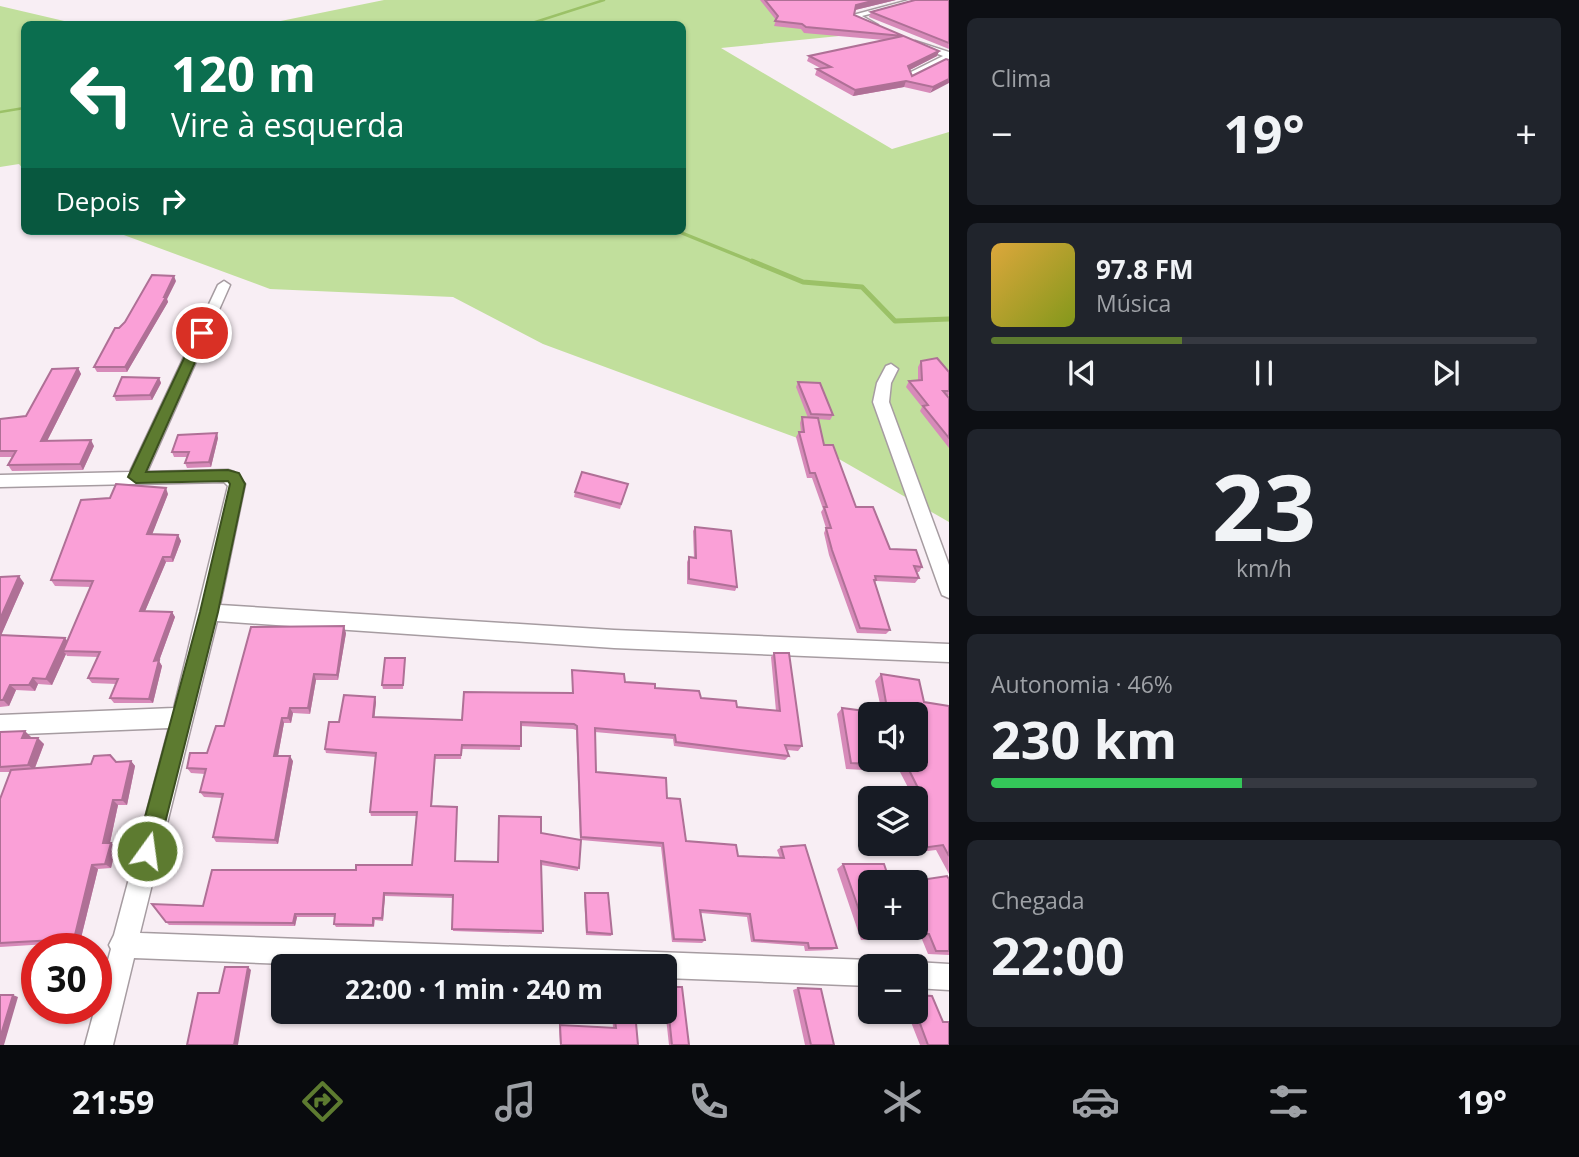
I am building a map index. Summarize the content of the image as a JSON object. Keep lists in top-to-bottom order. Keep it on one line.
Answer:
{"page":{"tile":["Clima",["23","km/h"],["Autonomia · 46%","230 km"],["Chegada","22:00"]],"turn":["120 m","Vire à esquerda"],"heat":["−","19°","+"],"then":"Depois","song":["97.8 FM","Música"],"map_buttons":["+","−"],"limit":"30","trip":"22:00 · 1 min · 240 m","tabs":["21:59","19°"]}}
